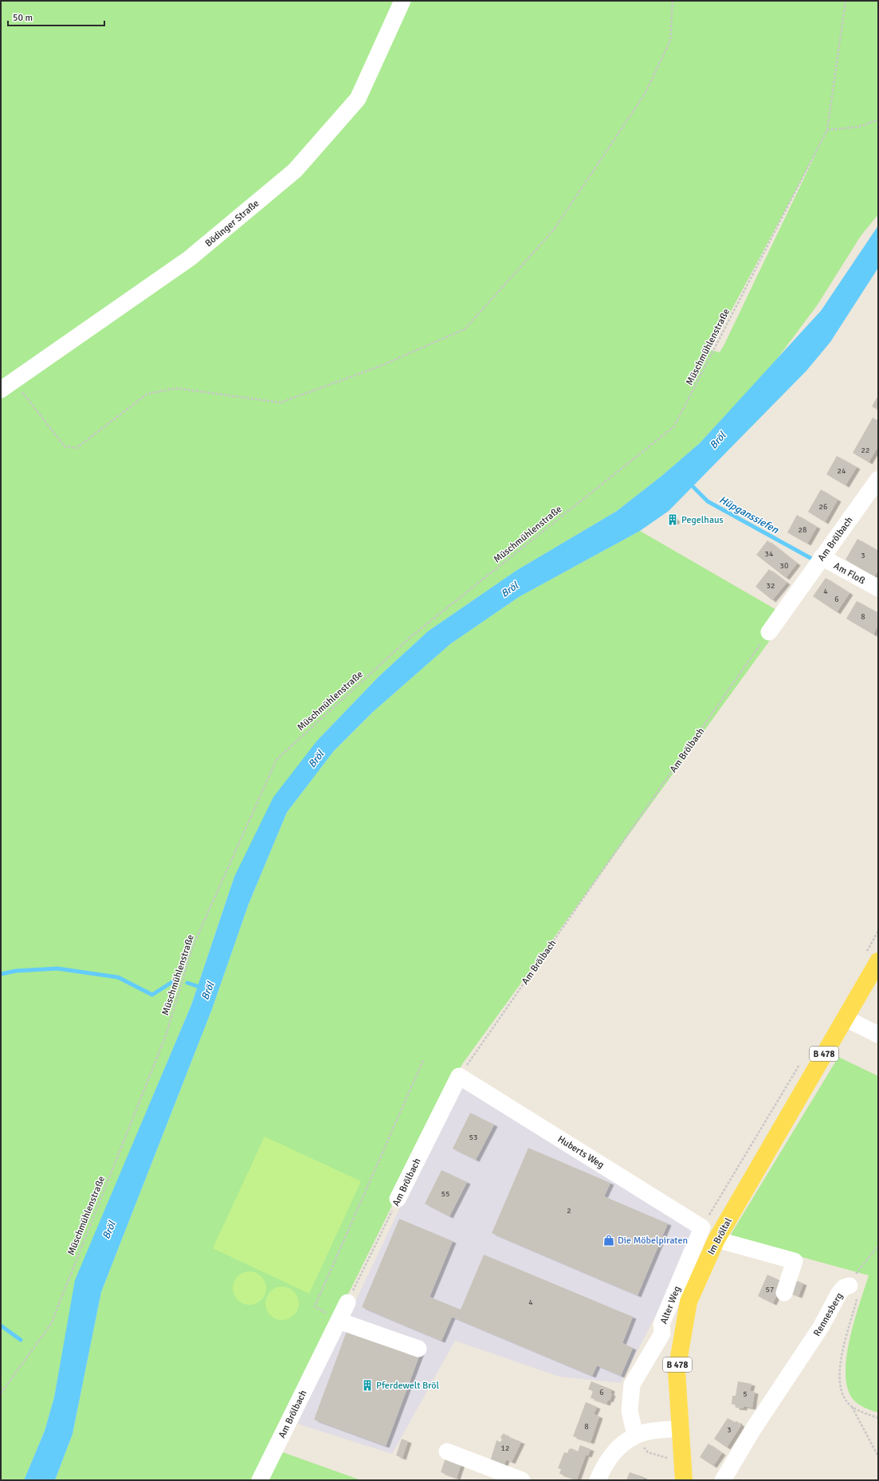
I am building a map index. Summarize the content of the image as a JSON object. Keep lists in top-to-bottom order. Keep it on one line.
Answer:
{"streets":{"main road":["B 478","Im Bröltal"],"street":["Bödinger Straße","Am Brölbach","Am Floß","Huberts Weg","Alter Weg","Rennesberg"],"path":["Müschmühlenstraße"]},"crossings":[["Am Brölbach","Am Floß"],["Am Brölbach","Huberts Weg"],["Huberts Weg","Alter Weg"]],"water":["Bröl","Hüpganssiefen"],"places":{"building":["Pegelhaus","Pferdewelt Bröl"],"shop":["Die Möbelpiraten"]},"house_numbers":["22","24","26","28","34","3","30","32","4","6","8","53","55","2","57","4","6","5","8","3","12"],"scale_bar":"50 m"}
